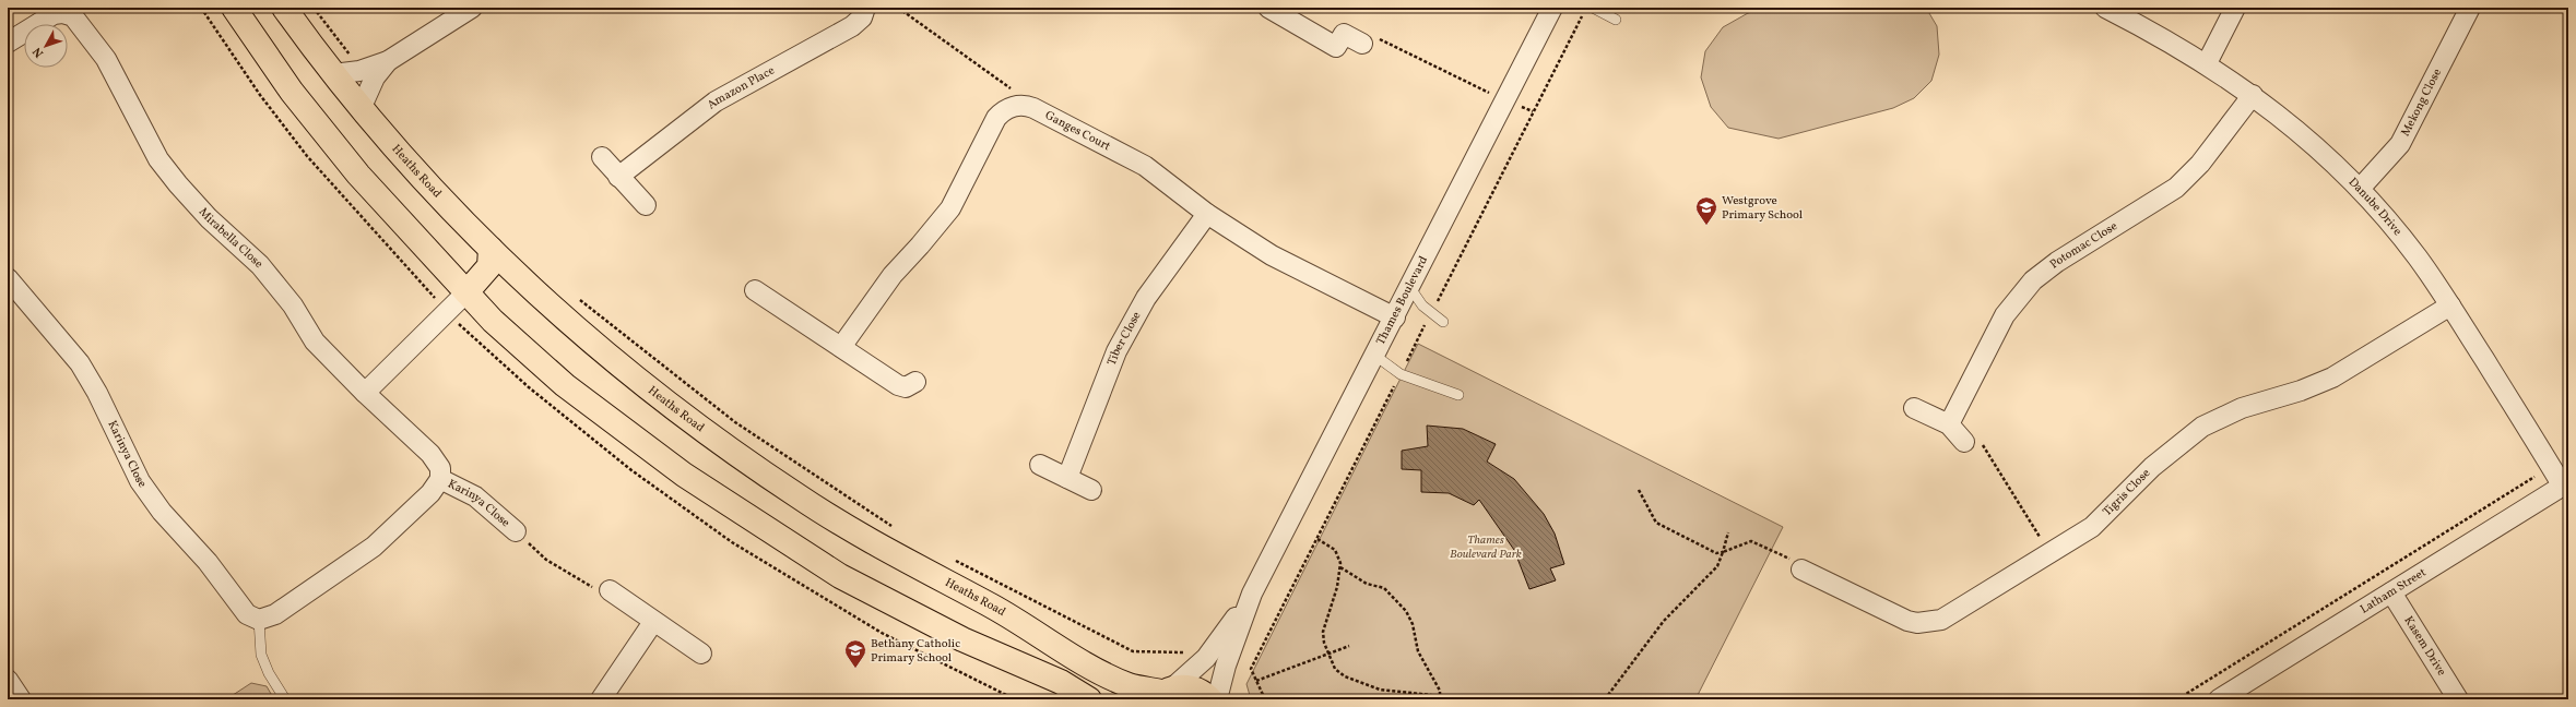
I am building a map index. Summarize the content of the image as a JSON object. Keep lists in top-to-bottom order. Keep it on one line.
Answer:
{"streets":{"main road":["Heaths Road"],"street":["Amazon Place","Mekong Close","Ganges Court","Danube Drive","Mirabella Close","Potomac Close","Thames Boulevard","Tiber Close","Karinya Close","Tigris Close","Latham Street","Kasem Drive"]},"crossings":[["Mekong Close","Danube Drive"],["Ganges Court","Thames Boulevard"],["Ganges Court","Tiber Close"],["Heaths Road","Thames Boulevard"],["Danube Drive","Potomac Close"],["Danube Drive","Tigris Close"],["Danube Drive","Latham Street"],["Mirabella Close","Karinya Close"],["Latham Street","Kasem Drive"]],"parks":["Thames Boulevard Park"],"places":{"school or university":["Westgrove Primary School","Bethany Catholic Primary School"]},"north":"bottom left"}
